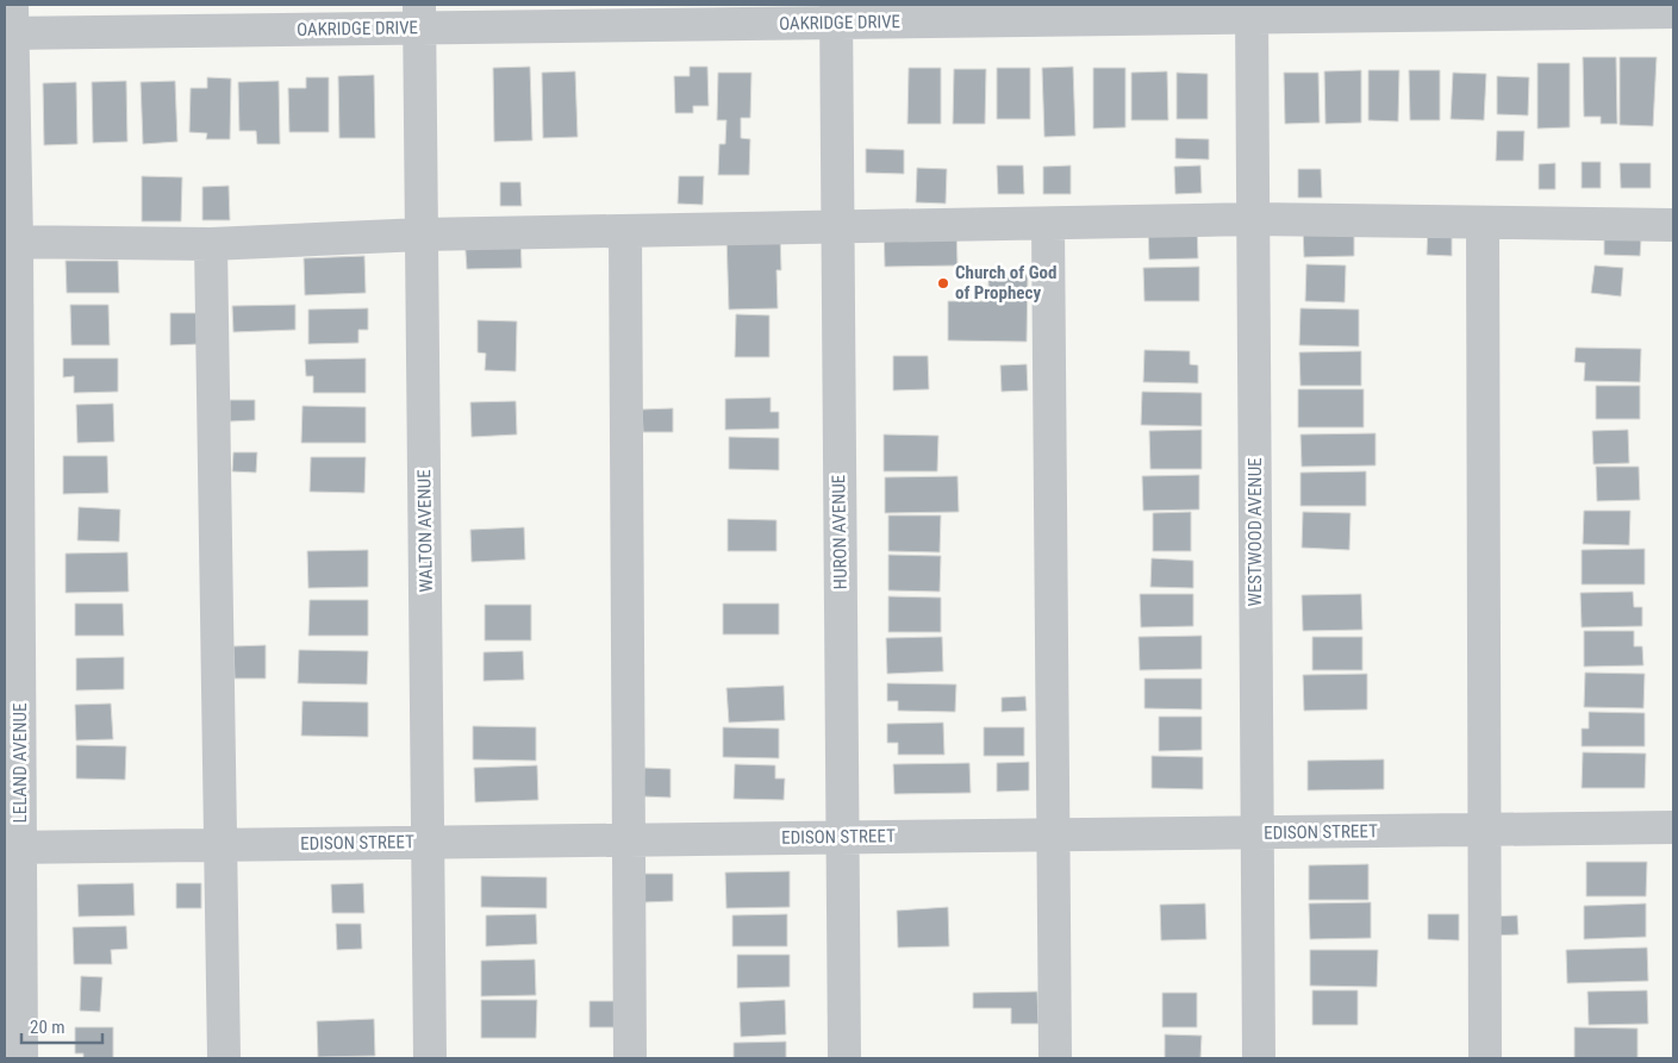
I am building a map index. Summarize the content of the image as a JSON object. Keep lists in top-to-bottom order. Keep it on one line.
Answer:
{"streets":{"street":["OAKRIDGE DRIVE","WALTON AVENUE","HURON AVENUE","WESTWOOD AVENUE","LELAND AVENUE","EDISON STREET"]},"crossings":[["OAKRIDGE DRIVE","WALTON AVENUE"],["OAKRIDGE DRIVE","HURON AVENUE"],["OAKRIDGE DRIVE","WESTWOOD AVENUE"],["OAKRIDGE DRIVE","LELAND AVENUE"],["WALTON AVENUE","EDISON STREET"],["HURON AVENUE","EDISON STREET"],["WESTWOOD AVENUE","EDISON STREET"],["LELAND AVENUE","EDISON STREET"]],"places":["Church of God of Prophecy"],"scale_bar":"20 m"}
